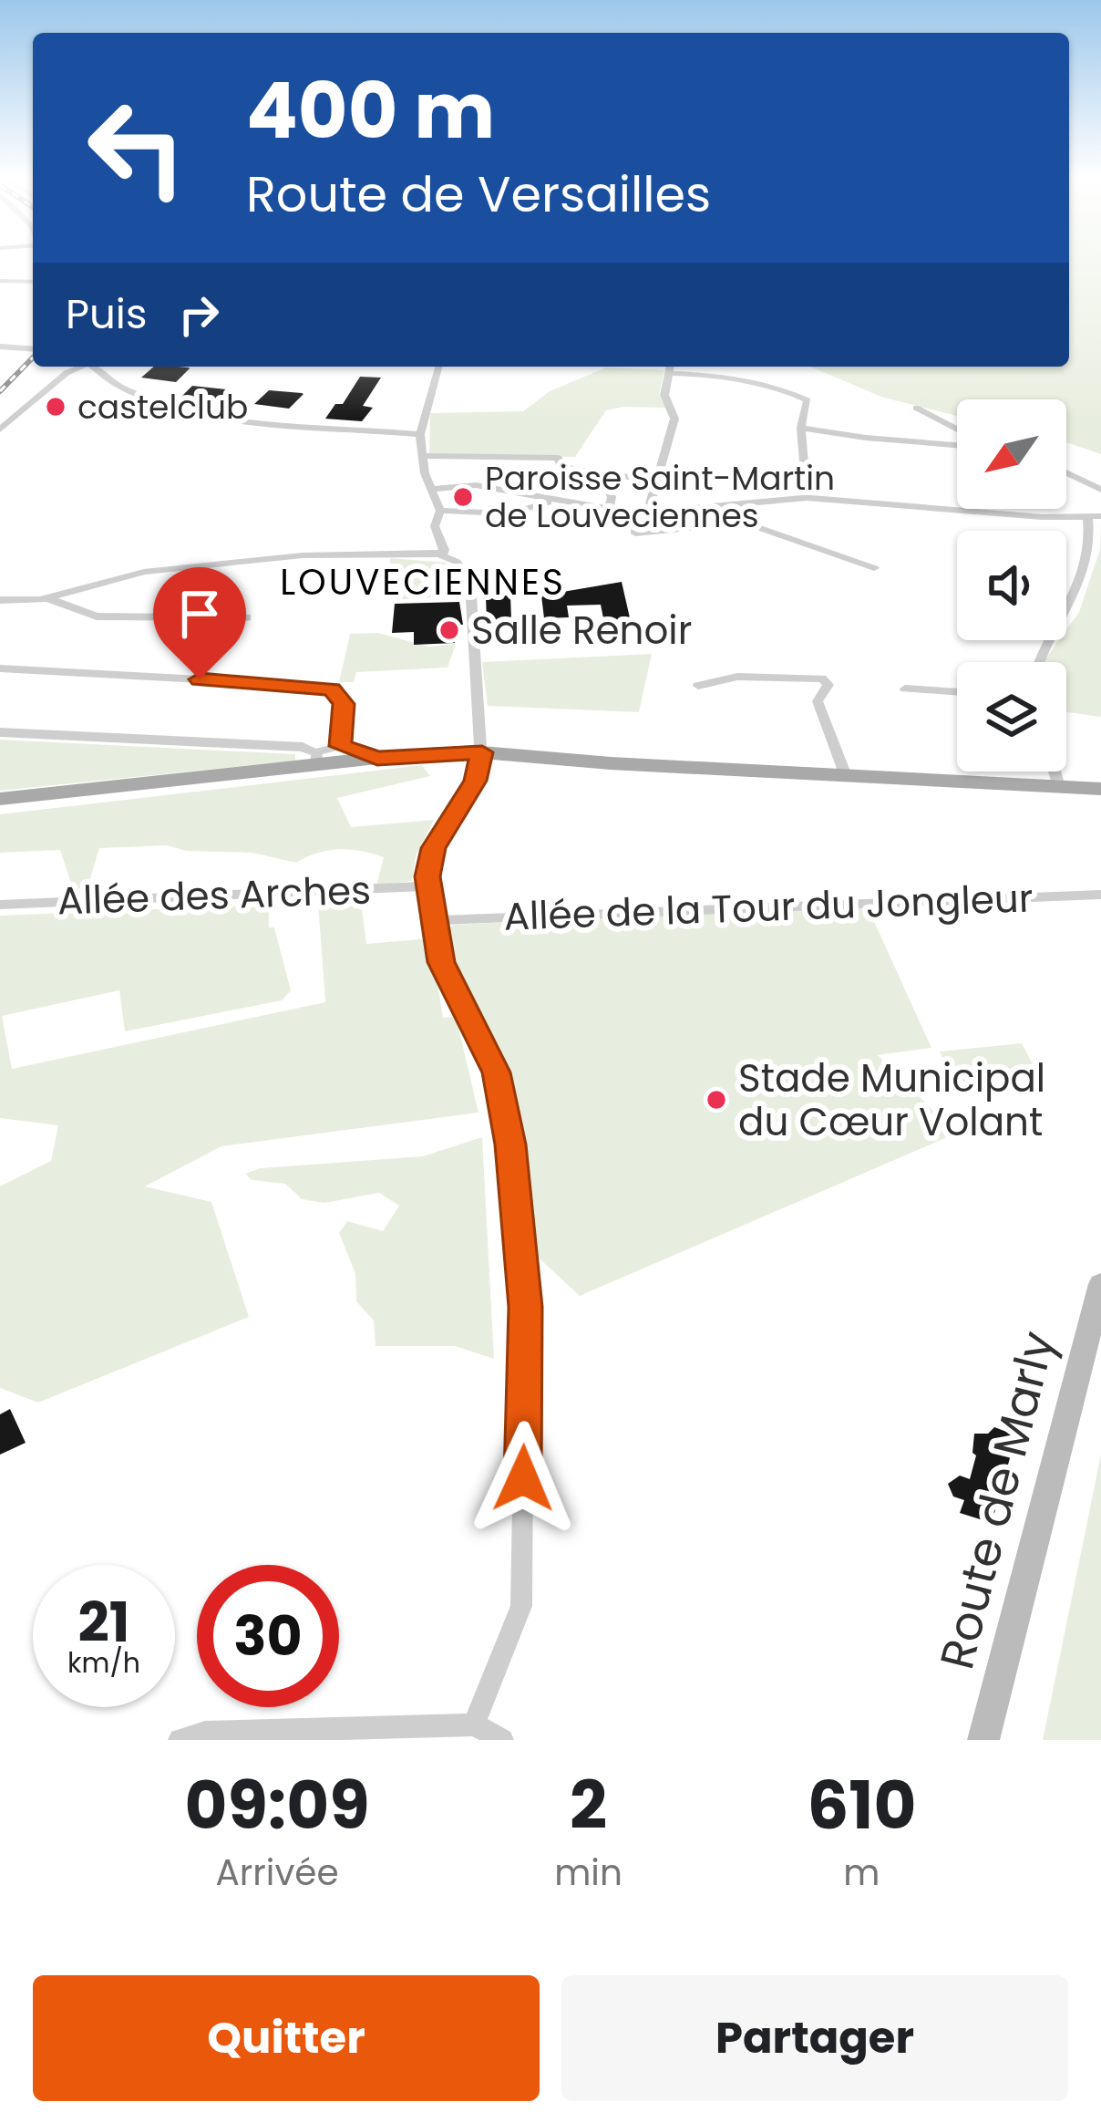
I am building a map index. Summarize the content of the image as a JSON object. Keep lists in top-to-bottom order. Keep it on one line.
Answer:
{"streets":{"main road":["Route de Marly"],"street":["Allée des Arches","Allée de la Tour du Jongleur"]},"districts":["LOUVECIENNES"],"places":["castelclub","Paroisse Saint-Martin de Louveciennes","Salle Renoir","Stade Municipal du Cœur Volant"],"north":"bottom left","page":{"turn":["400 m","Route de Versailles"],"then":"Puis","speed":"21 km/h","limit":"30","eta":["09:09","Arrivée","2","min","610","m"],"buttons":["Quitter","Partager"]}}
